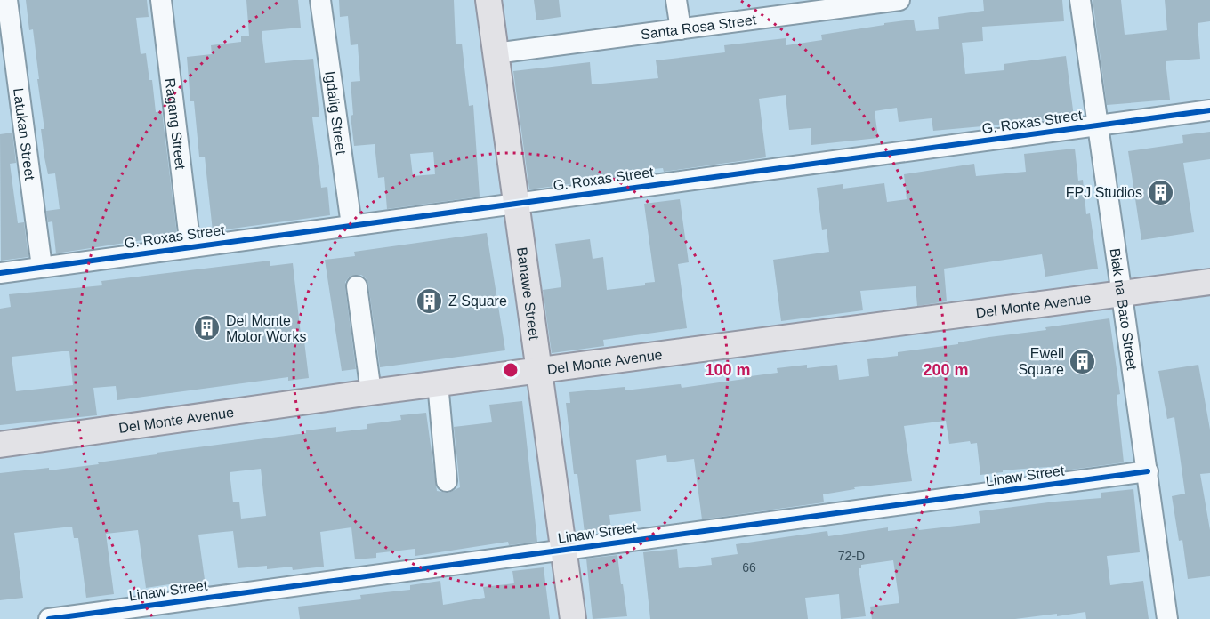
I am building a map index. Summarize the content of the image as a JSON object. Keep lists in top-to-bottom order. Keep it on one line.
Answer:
{"streets":{"main road":["Banawe Street","Del Monte Avenue"],"street":["Santa Rosa Street","Igdalig Street","G. Roxas Street","Ragang Street","Latukan Street","Biak na Bato Street","Linaw Street"]},"crossings":[["Santa Rosa Street","Banawe Street"],["Igdalig Street","G. Roxas Street"],["G. Roxas Street","Ragang Street"],["G. Roxas Street","Latukan Street"],["G. Roxas Street","Banawe Street"],["G. Roxas Street","Biak na Bato Street"],["Banawe Street","Del Monte Avenue"],["Banawe Street","Linaw Street"],["Del Monte Avenue","Biak na Bato Street"],["Biak na Bato Street","Linaw Street"]],"places":{"building":["FPJ Studios","Z Square","Del Monte Motor Works","Ewell Square"]},"house_numbers":["72-D","66"],"rings":["100 m","200 m"]}
